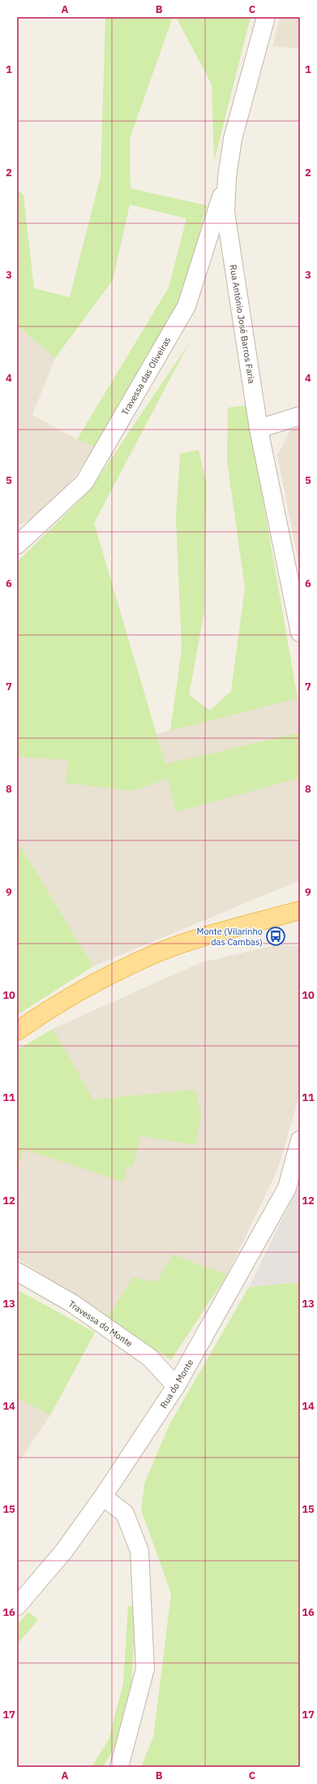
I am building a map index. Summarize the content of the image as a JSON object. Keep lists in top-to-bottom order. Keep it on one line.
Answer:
{"streets":{"street":["Rua António José Barros Faria","Travessa das Oliveiras","Travessa do Monte","Rua do Monte"]},"crossings":[["Rua António José Barros Faria","Travessa das Oliveiras"],["Travessa do Monte","Rua do Monte"]],"places":{"bus stop":["Monte (Vilarinho das Cambas)"]},"grid":{"columns":["A","B","C"],"rows":["1","2","3","4","5","6","7","8","9","10","11","12","13","14","15","16","17"]}}
